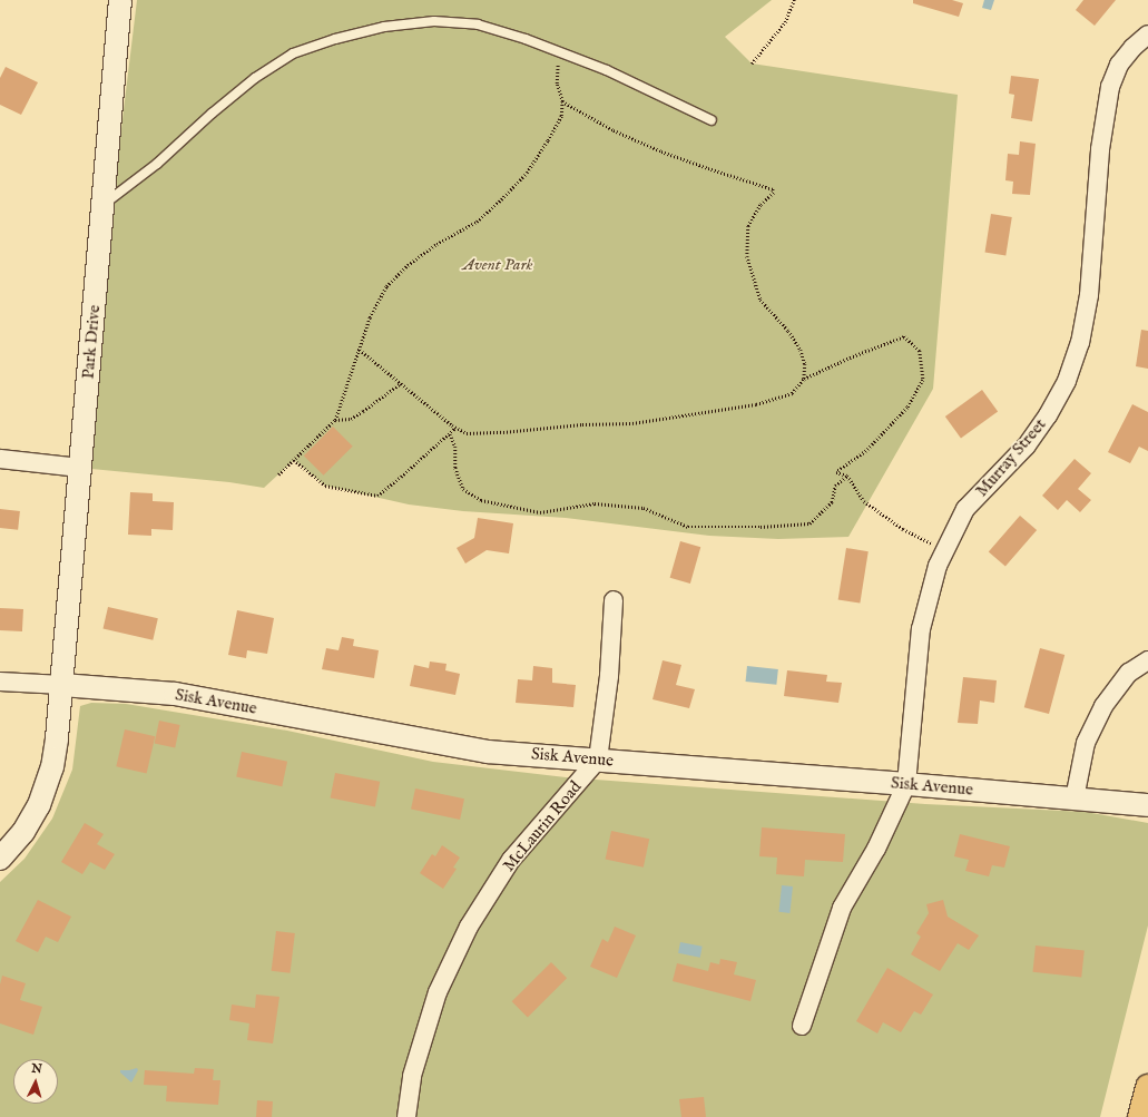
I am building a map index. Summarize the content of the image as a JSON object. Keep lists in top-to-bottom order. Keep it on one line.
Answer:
{"streets":{"street":["Park Drive","Murray Street","Sisk Avenue","McLaurin Road"]},"crossings":[["Park Drive","Sisk Avenue"],["Murray Street","Sisk Avenue"],["Sisk Avenue","McLaurin Road"]],"parks":["Avent Park"],"north":"top"}
